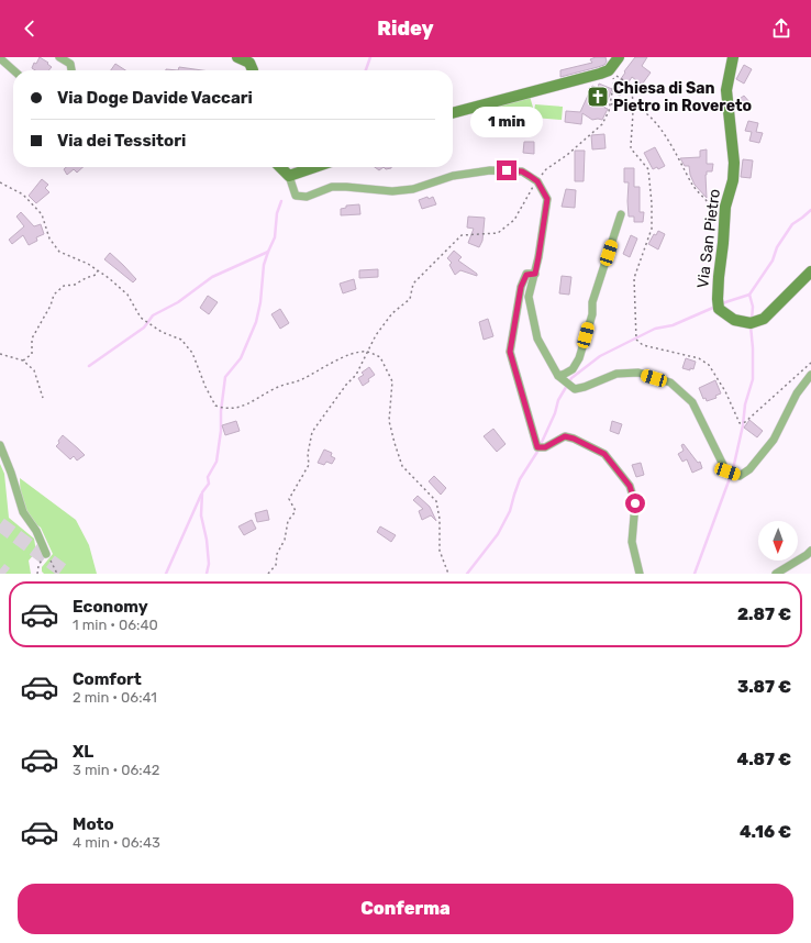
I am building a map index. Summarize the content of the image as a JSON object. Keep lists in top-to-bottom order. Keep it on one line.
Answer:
{"streets":{"street":["Via San Pietro"]},"places":{"church":["Chiesa di San Pietro in Rovereto"]},"north":"bottom","page":{"header":"Ridey","banner":["Via Doge Davide Vaccari","Via dei Tessitori"],"bubble":"1 min","list":[{"name":"Economy","note":"1 min · 06:40","value":"2.87 €"},{"name":"Comfort","note":"2 min · 06:41","value":"3.87 €"},{"name":"XL","note":"3 min · 06:42","value":"4.87 €"},{"name":"Moto","note":"4 min · 06:43","value":"4.16 €"}],"buttons":"Conferma"}}
